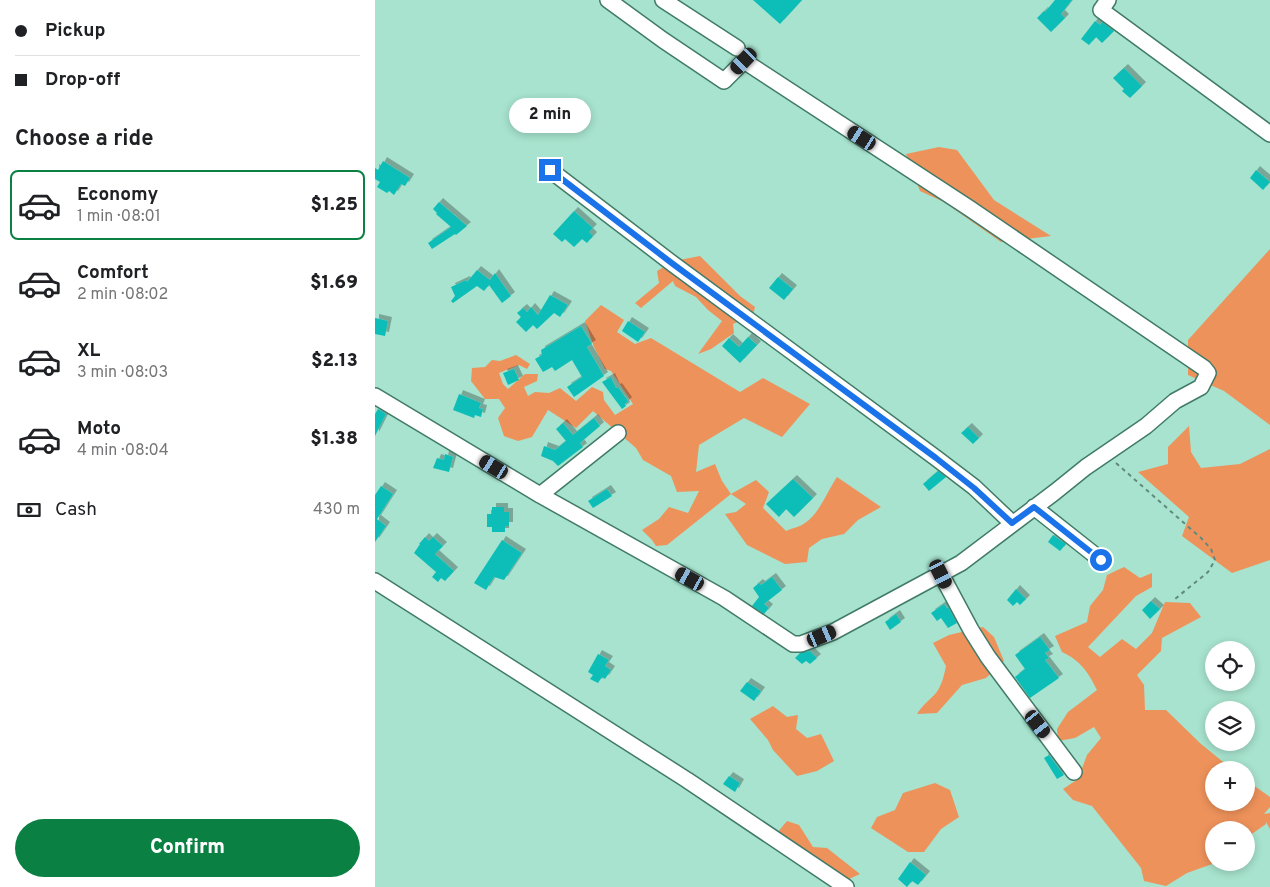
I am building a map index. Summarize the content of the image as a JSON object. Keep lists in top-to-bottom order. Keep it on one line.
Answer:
{"page":{"banner":["Pickup","Drop-off"],"bubble":"2 min","heading":"Choose a ride","list":[{"name":"Economy","note":"1 min · 08:01","value":"$1.25"},{"name":"Comfort","note":"2 min · 08:02","value":"$1.69"},{"name":"XL","note":"3 min · 08:03","value":"$2.13"},{"name":"Moto","note":"4 min · 08:04","value":"$1.38"}],"pay":["Cash","430 m"],"map_buttons":["+","−"],"buttons":"Confirm"}}
